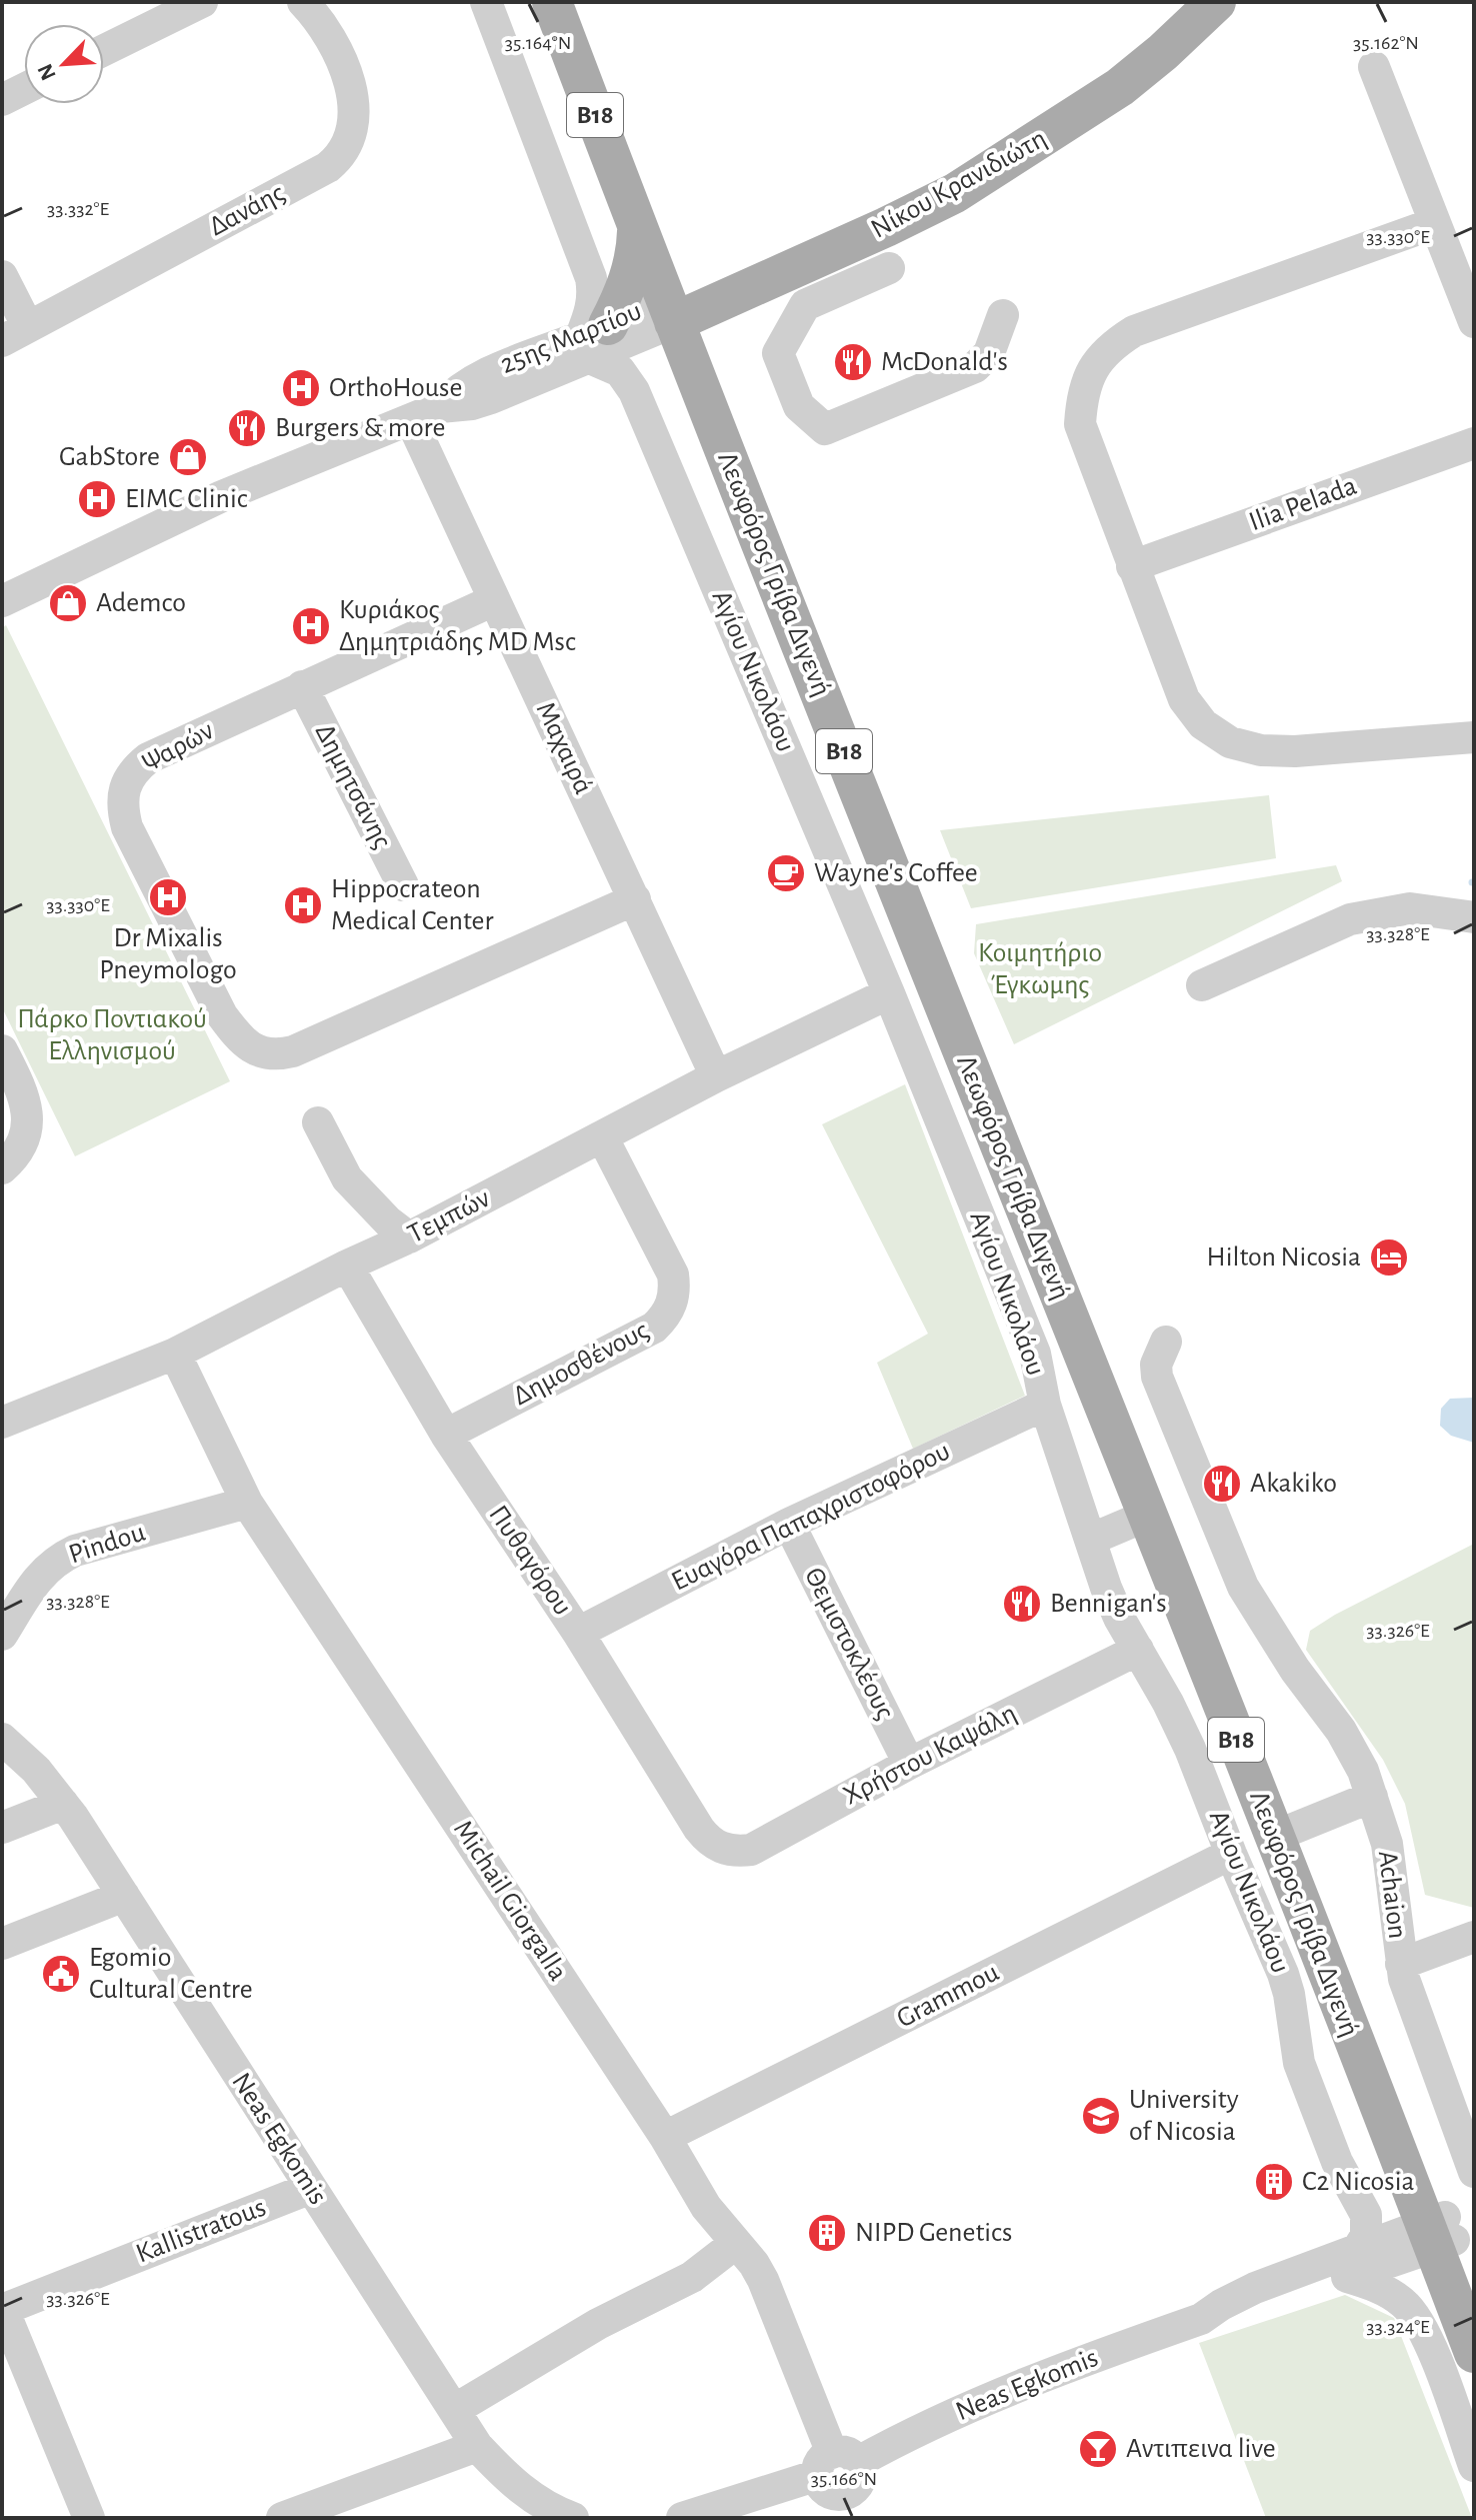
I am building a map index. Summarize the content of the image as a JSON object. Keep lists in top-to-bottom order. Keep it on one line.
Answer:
{"streets":{"main road":["B18","Νίκου Κρανιδιώτη","Λεωφόρος Γρίβα Διγενή"],"street":["Δανάης","25ης Μαρτίου","Ilia Pelada","Αγίου Νικολάου","Ψαρών","Μαχαιρά","Δημητσάνης","Τεμπών","Δημοσθένους","Ευαγόρα Παπαχριστοφόρου","Pindou","Πυθαγόρου","Θεμιστοκλέους","Χρήστου Καψάλη","Achaion","Michail Giorgalla","Grammou","Neas Egkomis","Kallistratous"]},"crossings":[["Νίκου Κρανιδιώτη","25ης Μαρτίου"],["Νίκου Κρανιδιώτη","Λεωφόρος Γρίβα Διγενή"],["25ης Μαρτίου","Λεωφόρος Γρίβα Διγενή"],["25ης Μαρτίου","Αγίου Νικολάου"],["25ης Μαρτίου","Μαχαιρά"],["Λεωφόρος Γρίβα Διγενή","Neas Egkomis"],["Αγίου Νικολάου","Τεμπών"],["Αγίου Νικολάου","Ευαγόρα Παπαχριστοφόρου"],["Αγίου Νικολάου","Χρήστου Καψάλη"],["Αγίου Νικολάου","Grammou"],["Αγίου Νικολάου","Neas Egkomis"],["Ψαρών","Μαχαιρά"],["Ψαρών","Δημητσάνης"],["Μαχαιρά","Τεμπών"],["Τεμπών","Δημοσθένους"],["Τεμπών","Πυθαγόρου"],["Τεμπών","Michail Giorgalla"],["Δημοσθένους","Πυθαγόρου"],["Ευαγόρα Παπαχριστοφόρου","Πυθαγόρου"],["Ευαγόρα Παπαχριστοφόρου","Θεμιστοκλέους"],["Pindou","Michail Giorgalla"],["Πυθαγόρου","Χρήστου Καψάλη"],["Θεμιστοκλέους","Χρήστου Καψάλη"],["Michail Giorgalla","Grammou"],["Michail Giorgalla","Neas Egkomis"],["Neas Egkomis","Kallistratous"]],"parks":["Κοιμητήριο Έγκωμης","Πάρκο Ποντιακού Ελληνισμού"],"places":{"restaurant":["McDonald's","Burgers & more","Akakiko","Bennigan's"],"hospital":["OrthoHouse","EIMC Clinic","Κυριάκος Δημητριάδης MD Msc","Dr Mixalis Pneymologo","Hippocrateon Medical Center"],"shop":["GabStore","Ademco"],"cafe":["Wayne's Coffee"],"hotel":["Hilton Nicosia"],"public building":["Egomio Cultural Centre"],"school or university":["University of Nicosia"],"building":["C2 Nicosia","NIPD Genetics"],"bar":["Αντιπεινα live"]},"north":"bottom left","coordinates":["35.162°N","35.164°N","33.332°E","33.330°E","33.328°E","33.326°E","33.324°E","35.166°N"]}
